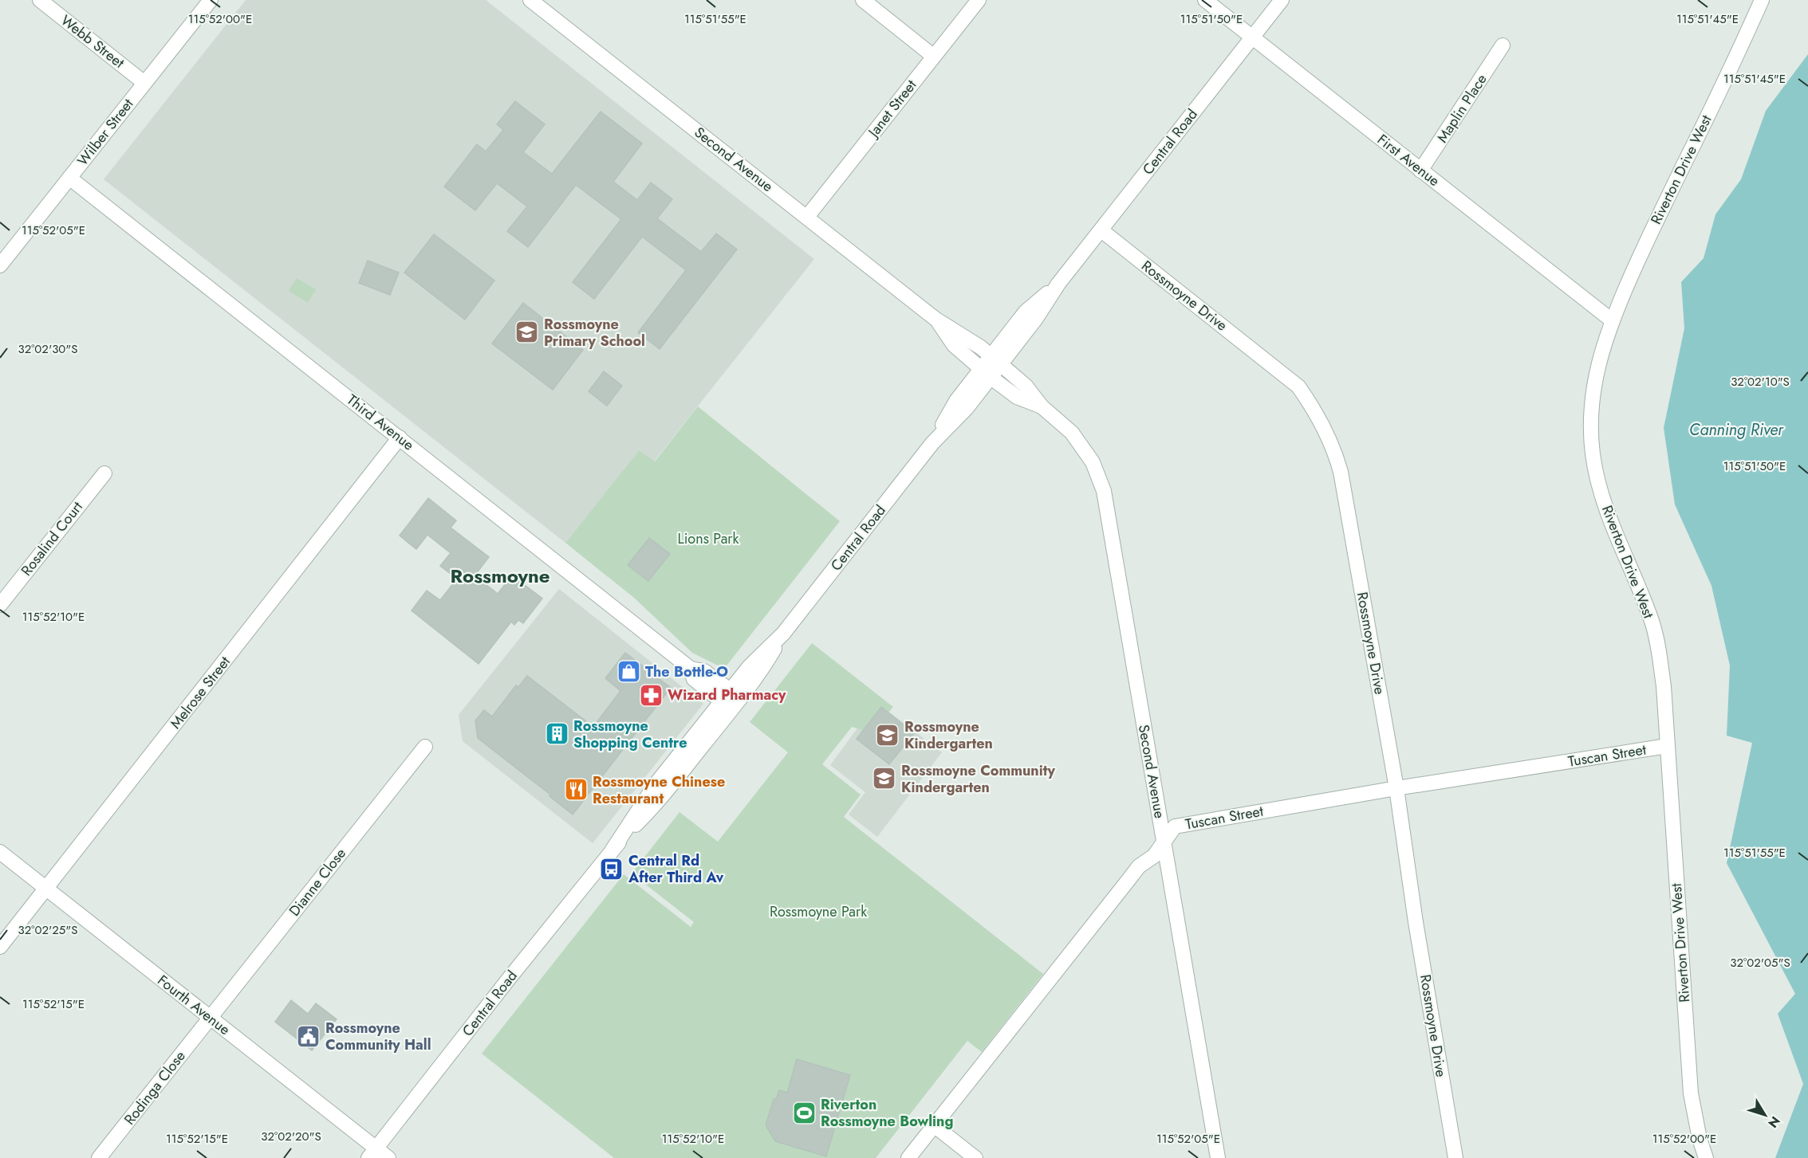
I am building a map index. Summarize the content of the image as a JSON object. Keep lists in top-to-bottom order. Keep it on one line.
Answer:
{"streets":{"street":["Webb Street","Janet Street","Maplin Place","Wilber Street","Central Road","Second Avenue","First Avenue","Riverton Drive West","Rossmoyne Drive","Third Avenue","Rosalind Court","Melrose Street","Tuscan Street","Dianne Close","Fourth Avenue","Rodinga Close"]},"crossings":[["Webb Street","Wilber Street"],["Janet Street","Second Avenue"],["Maplin Place","First Avenue"],["Wilber Street","Third Avenue"],["Central Road","Second Avenue"],["Central Road","First Avenue"],["Central Road","Rossmoyne Drive"],["Central Road","Third Avenue"],["Central Road","Fourth Avenue"],["Second Avenue","Tuscan Street"],["First Avenue","Riverton Drive West"],["Riverton Drive West","Tuscan Street"],["Rossmoyne Drive","Tuscan Street"],["Third Avenue","Melrose Street"],["Melrose Street","Fourth Avenue"],["Dianne Close","Fourth Avenue"],["Dianne Close","Rodinga Close"],["Fourth Avenue","Rodinga Close"]],"districts":["Rossmoyne"],"water":["Canning River"],"parks":["Lions Park","Rossmoyne Park"],"places":{"school or university":["Rossmoyne Primary School","Rossmoyne Kindergarten","Rossmoyne Community Kindergarten"],"shop":["The Bottle-O"],"pharmacy":["Wizard Pharmacy"],"building":["Rossmoyne Shopping Centre"],"restaurant":["Rossmoyne Chinese Restaurant"],"bus stop":["Central Rd After Third Av"],"public building":["Rossmoyne Community Hall"],"sports":["Riverton Rossmoyne Bowling"]},"north":"bottom right","coordinates":["115°52'00\"E","115°51'55\"E","115°51'50\"E","115°51'45\"E","115°52'05\"E","32°02'30\"S","32°02'10\"S","115°52'10\"E","32°02'25\"S","32°02'05\"S","115°52'15\"E","32°02'20\"S"]}
